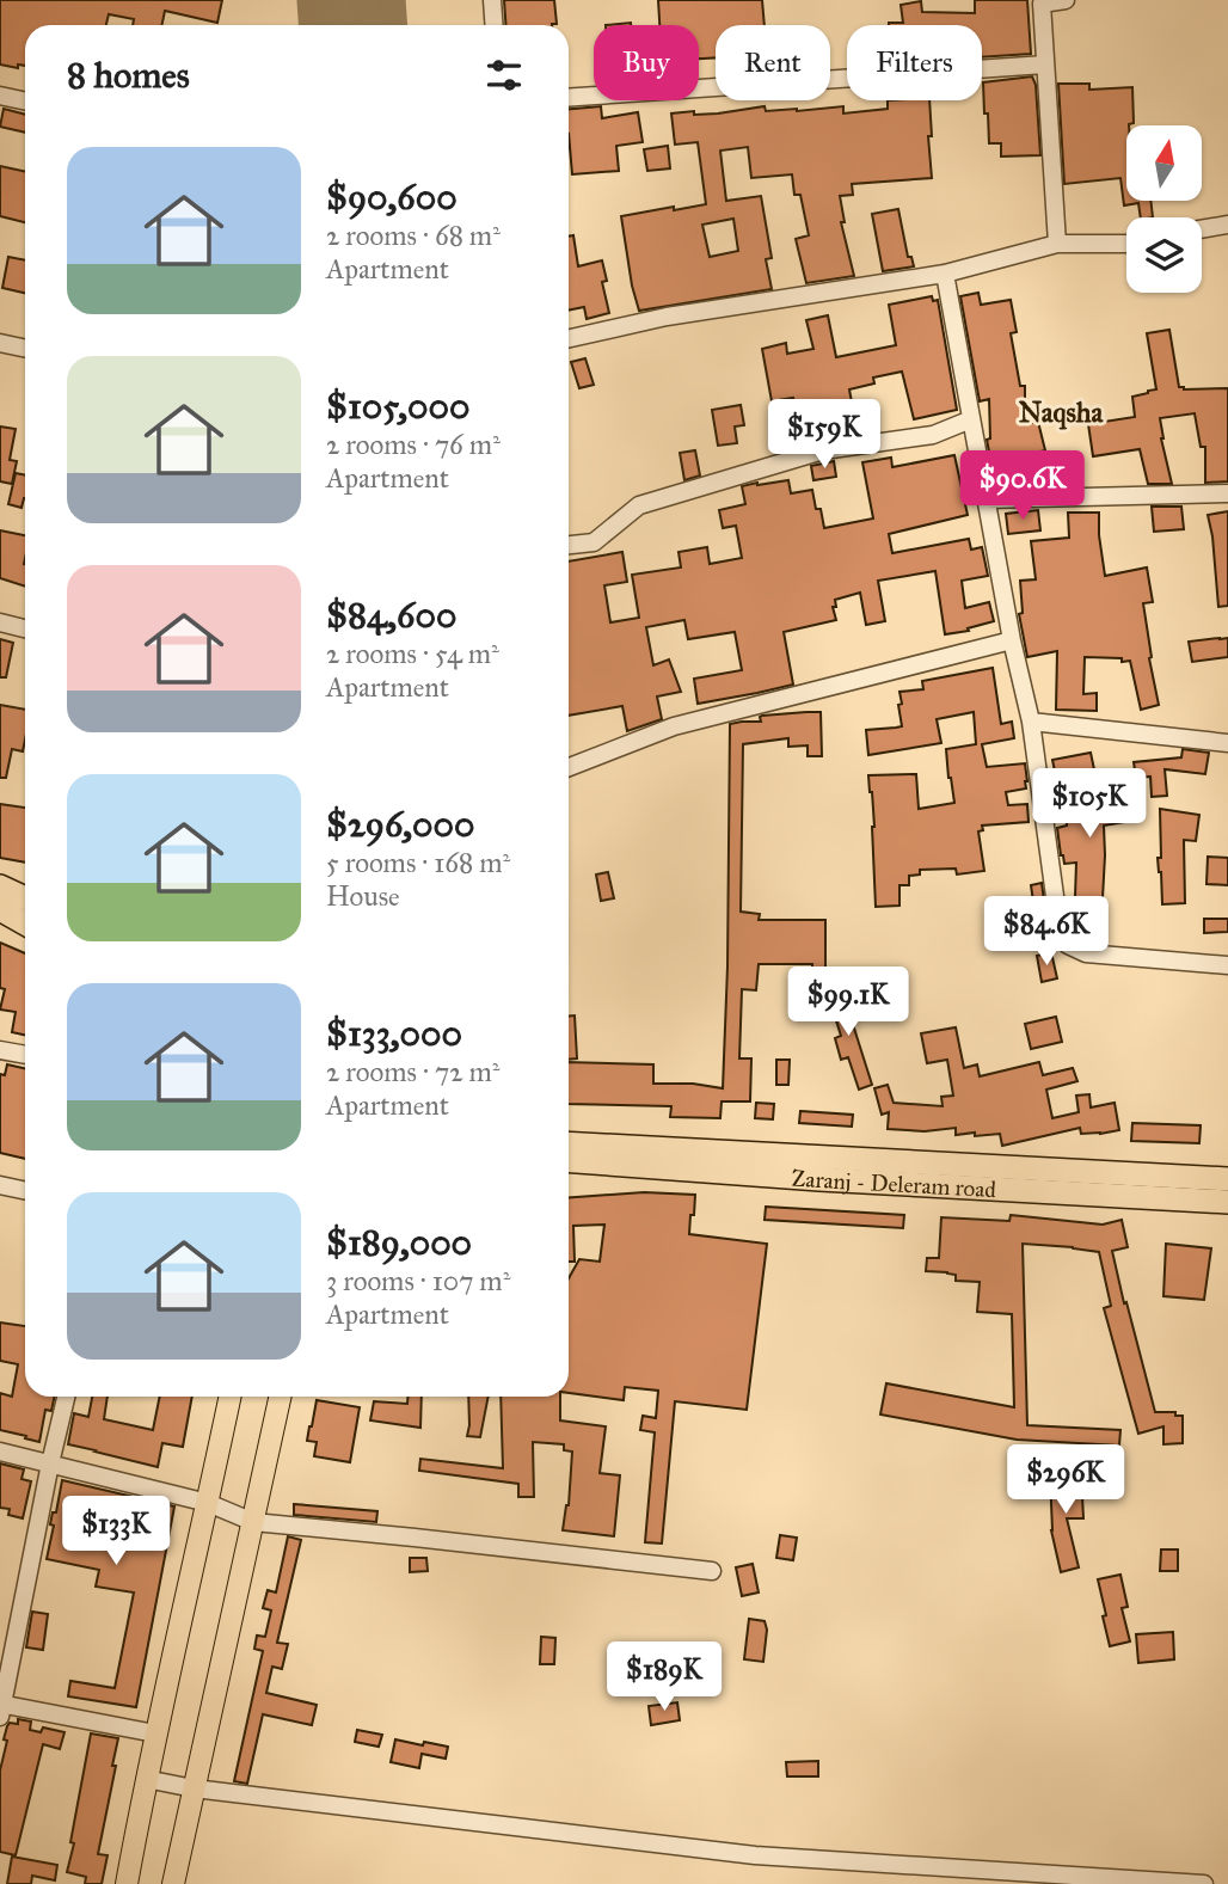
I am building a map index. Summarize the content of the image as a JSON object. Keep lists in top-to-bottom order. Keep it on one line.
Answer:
{"streets":{"highway":["Zaranj - Deleram road"]},"districts":["Naqsha"],"north":"top","page":{"chip":["Buy","Rent","Filters"],"heading":"8 homes","list":[{"name":"$90,600","note":"2 rooms · 68 m² · Apartment"},{"name":"$105,000","note":"2 rooms · 76 m² · Apartment"},{"name":"$84,600","note":"2 rooms · 54 m² · Apartment"},{"name":"$296,000","note":"5 rooms · 168 m² · House"},{"name":"$133,000","note":"2 rooms · 72 m² · Apartment"},{"name":"$189,000","note":"3 rooms · 107 m² · Apartment"}],"price":["$159K","$90.6K","$105K","$84.6K","$99.1K","$296K","$133K","$189K"]}}
